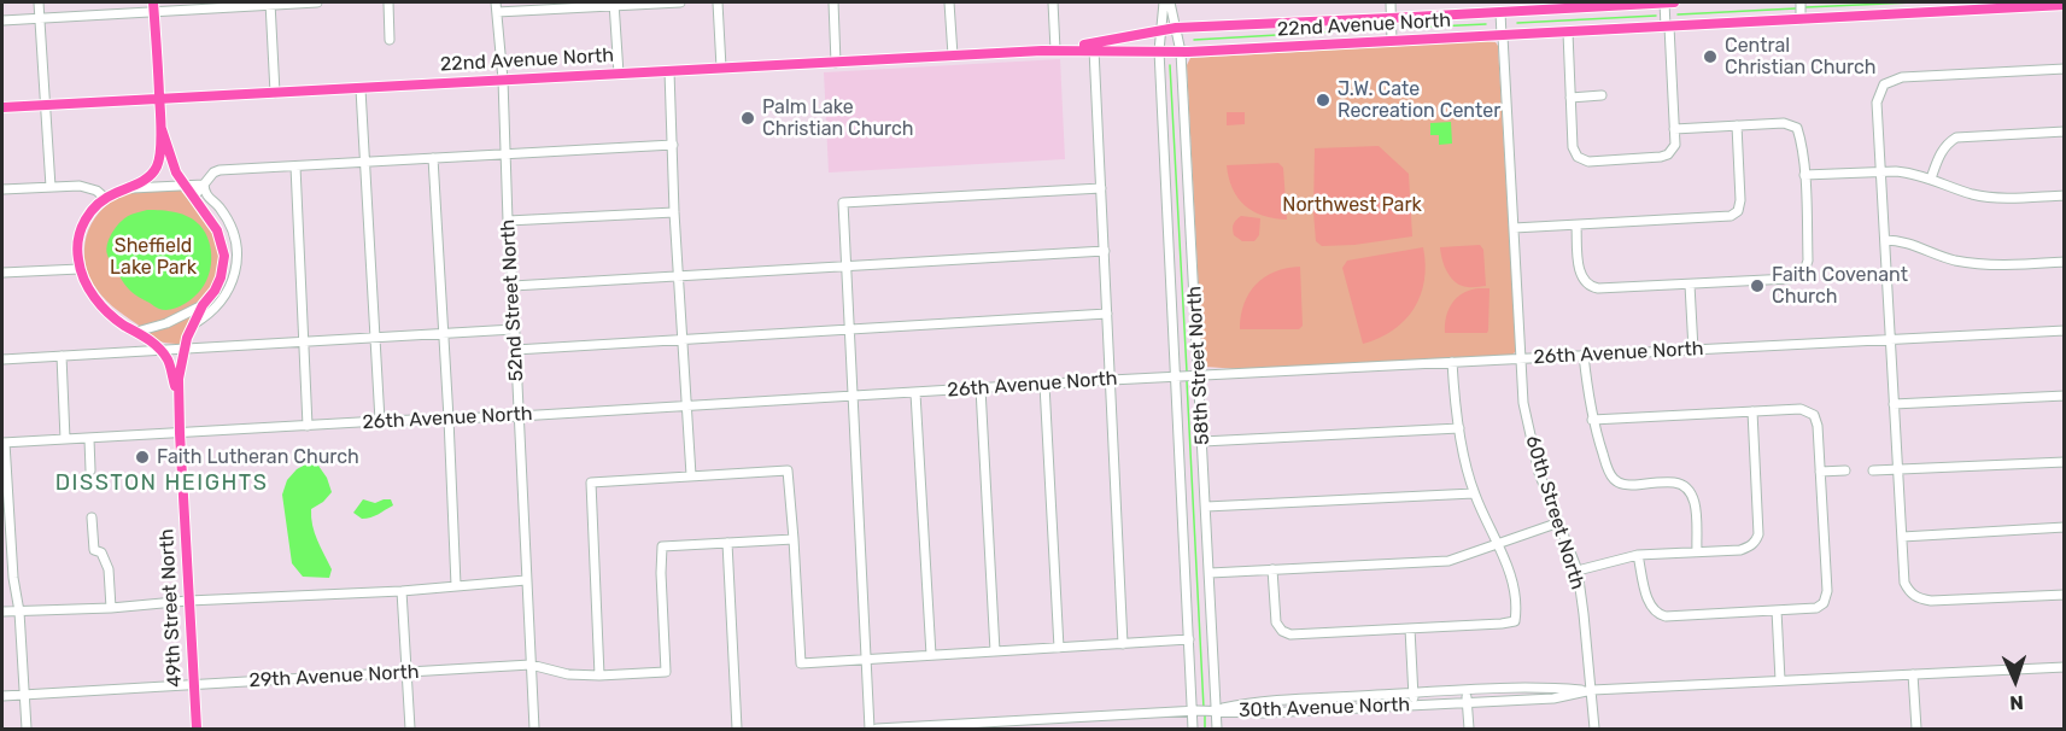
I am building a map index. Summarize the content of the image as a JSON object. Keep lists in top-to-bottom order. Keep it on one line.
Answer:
{"streets":{"main road":["22nd Avenue North","49th Street North"],"street":["52nd Street North","26th Avenue North","58th Street North","60th Street North","29th Avenue North","30th Avenue North"]},"crossings":[["22nd Avenue North","52nd Street North"],["22nd Avenue North","58th Street North"],["22nd Avenue North","60th Street North"],["52nd Street North","26th Avenue North"],["52nd Street North","29th Avenue North"],["26th Avenue North","58th Street North"],["26th Avenue North","60th Street North"],["26th Avenue North","49th Street North"],["58th Street North","30th Avenue North"],["60th Street North","30th Avenue North"],["49th Street North","29th Avenue North"]],"districts":["DISSTON HEIGHTS"],"parks":["Northwest Park","Sheffield Lake Park"],"places":["Central Christian Church","J.W. Cate Recreation Center","Palm Lake Christian Church","Faith Covenant Church","Faith Lutheran Church"],"north":"bottom"}
